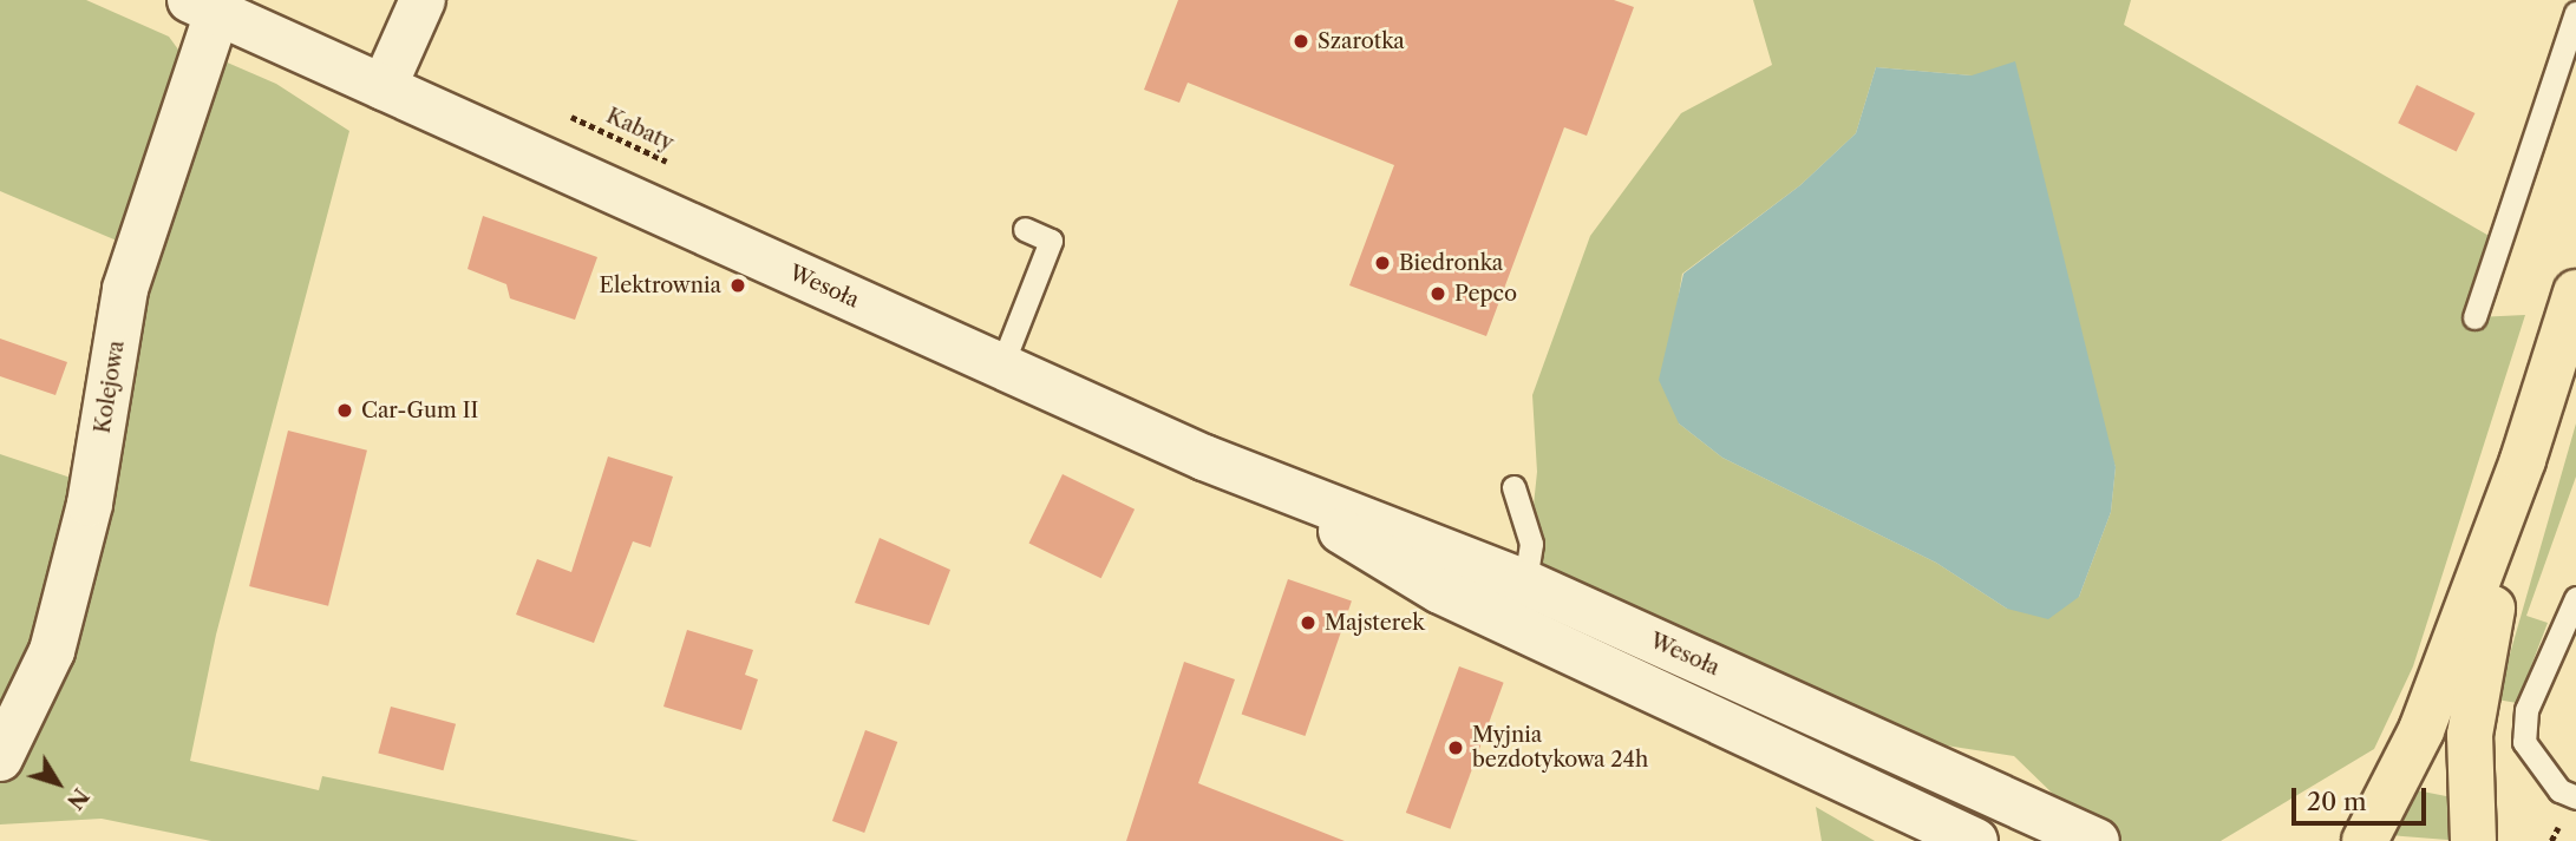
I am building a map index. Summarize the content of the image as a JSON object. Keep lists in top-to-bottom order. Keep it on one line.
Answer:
{"streets":{"street":["Wesoła","Kolejowa"],"path":["Kabaty"]},"crossings":[["Wesoła","Kolejowa"]],"places":["Szarotka","Biedronka","Elektrownia","Pepco","Car-Gum II","Majsterek","Myjnia bezdotykowa 24h"],"scale_bar":"20 m","north":"bottom right"}
